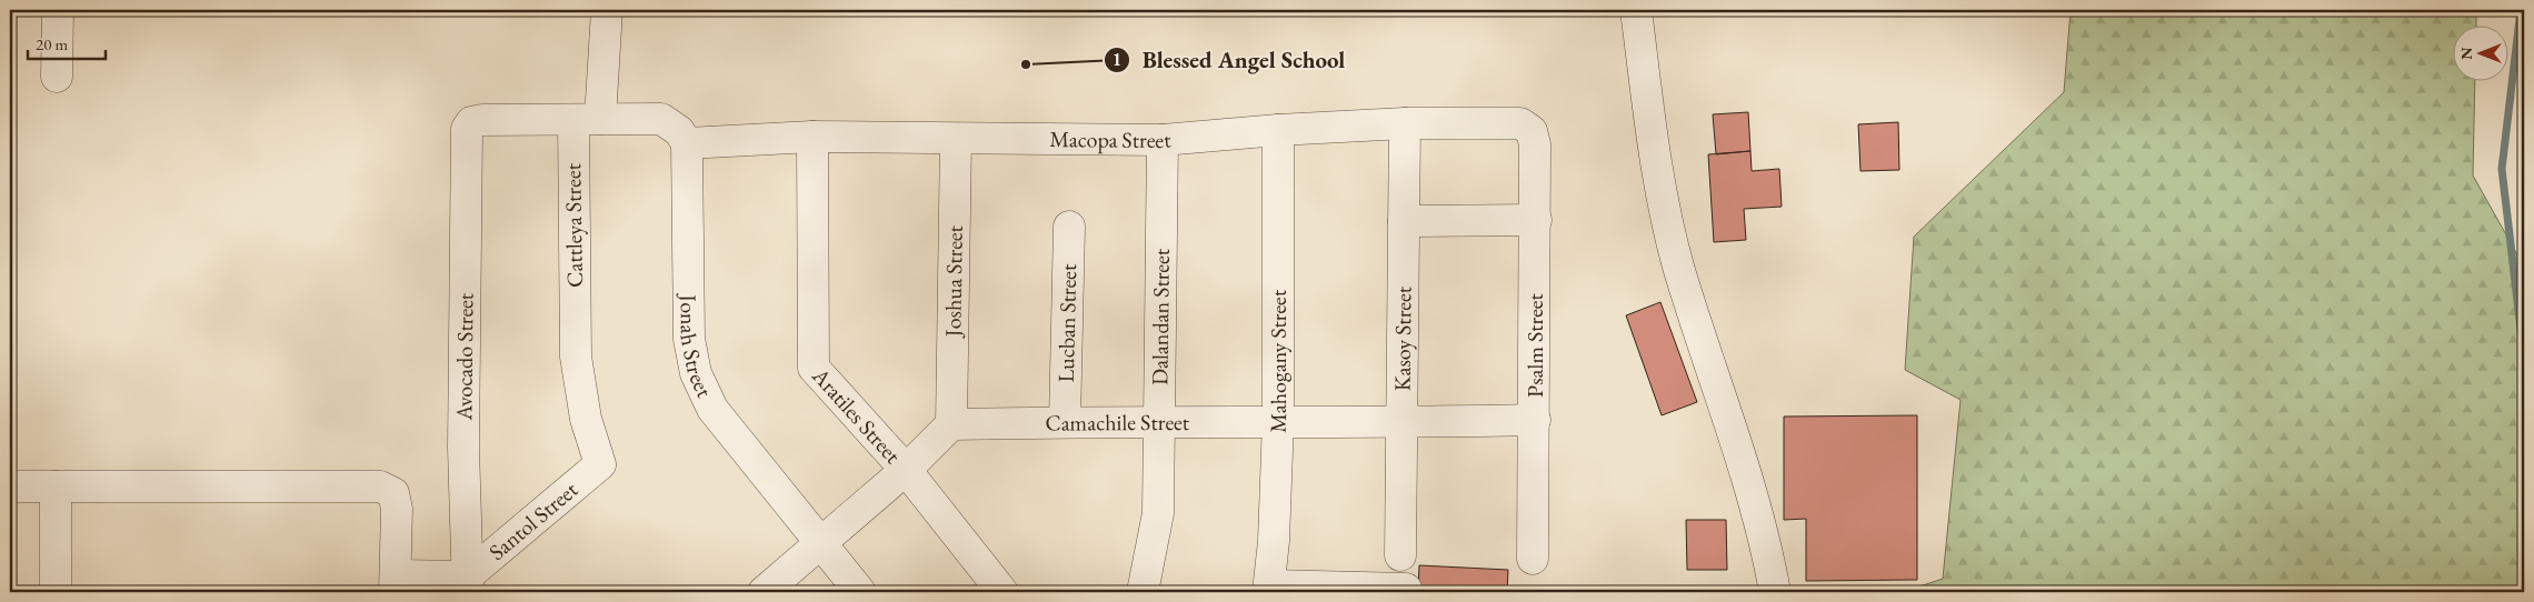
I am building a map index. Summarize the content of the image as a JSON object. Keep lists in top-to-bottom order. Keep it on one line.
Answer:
{"streets":{"street":["Macopa Street","Cattleya Street","Joshua Street","Dalandan Street","Lucban Street","Kasoy Street","Jonah Street","Psalm Street","Avocado Street","Mahogany Street","Aratiles Street","Camachile Street","Santol Street"]},"crossings":[["Macopa Street","Joshua Street"],["Macopa Street","Dalandan Street"],["Macopa Street","Kasoy Street"],["Macopa Street","Jonah Street"],["Macopa Street","Psalm Street"],["Macopa Street","Mahogany Street"],["Macopa Street","Aratiles Street"],["Cattleya Street","Avocado Street"],["Cattleya Street","Santol Street"],["Joshua Street","Camachile Street"],["Dalandan Street","Camachile Street"],["Lucban Street","Camachile Street"],["Kasoy Street","Camachile Street"],["Psalm Street","Camachile Street"],["Avocado Street","Santol Street"],["Mahogany Street","Camachile Street"]],"places":["Blessed Angel School"],"scale_bar":"20 m","north":"left"}
